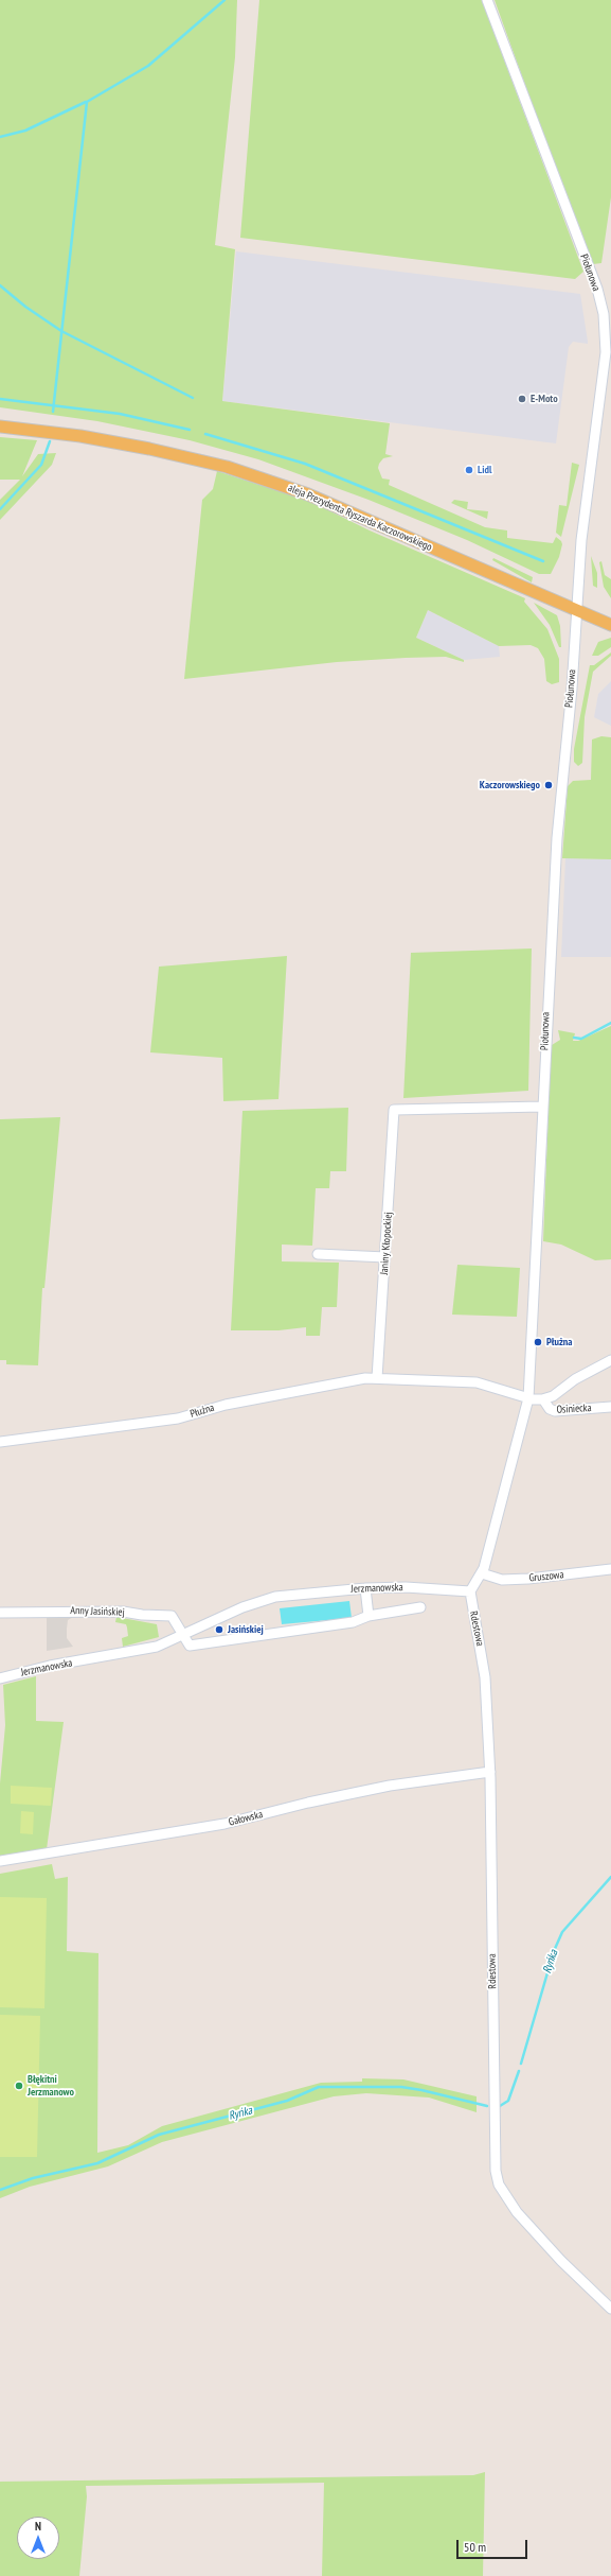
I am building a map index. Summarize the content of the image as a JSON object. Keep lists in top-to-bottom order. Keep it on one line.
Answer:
{"streets":{"main road":["aleja Prezydenta Ryszarda Kaczorowskiego"],"street":["Piołunowa","Janiny Kłopockiej","Osiniecka","Płużna","Gruszowa","Jerzmanowska","Anny Jasińskiej","Rdestowa","Gałowska"]},"crossings":[["Piołunowa","aleja Prezydenta Ryszarda Kaczorowskiego"],["Piołunowa","Janiny Kłopockiej"],["Piołunowa","Płużna"],["Janiny Kłopockiej","Płużna"],["Jerzmanowska","Anny Jasińskiej"],["Jerzmanowska","Rdestowa"],["Rdestowa","Gałowska"]],"water":["Ryńka"],"places":["E-Moto","Lidl","Kaczorowskiego","Płużna","Jasińskiej","Błękitni Jerzmanowo"],"scale_bar":"50 m","north":"top"}
